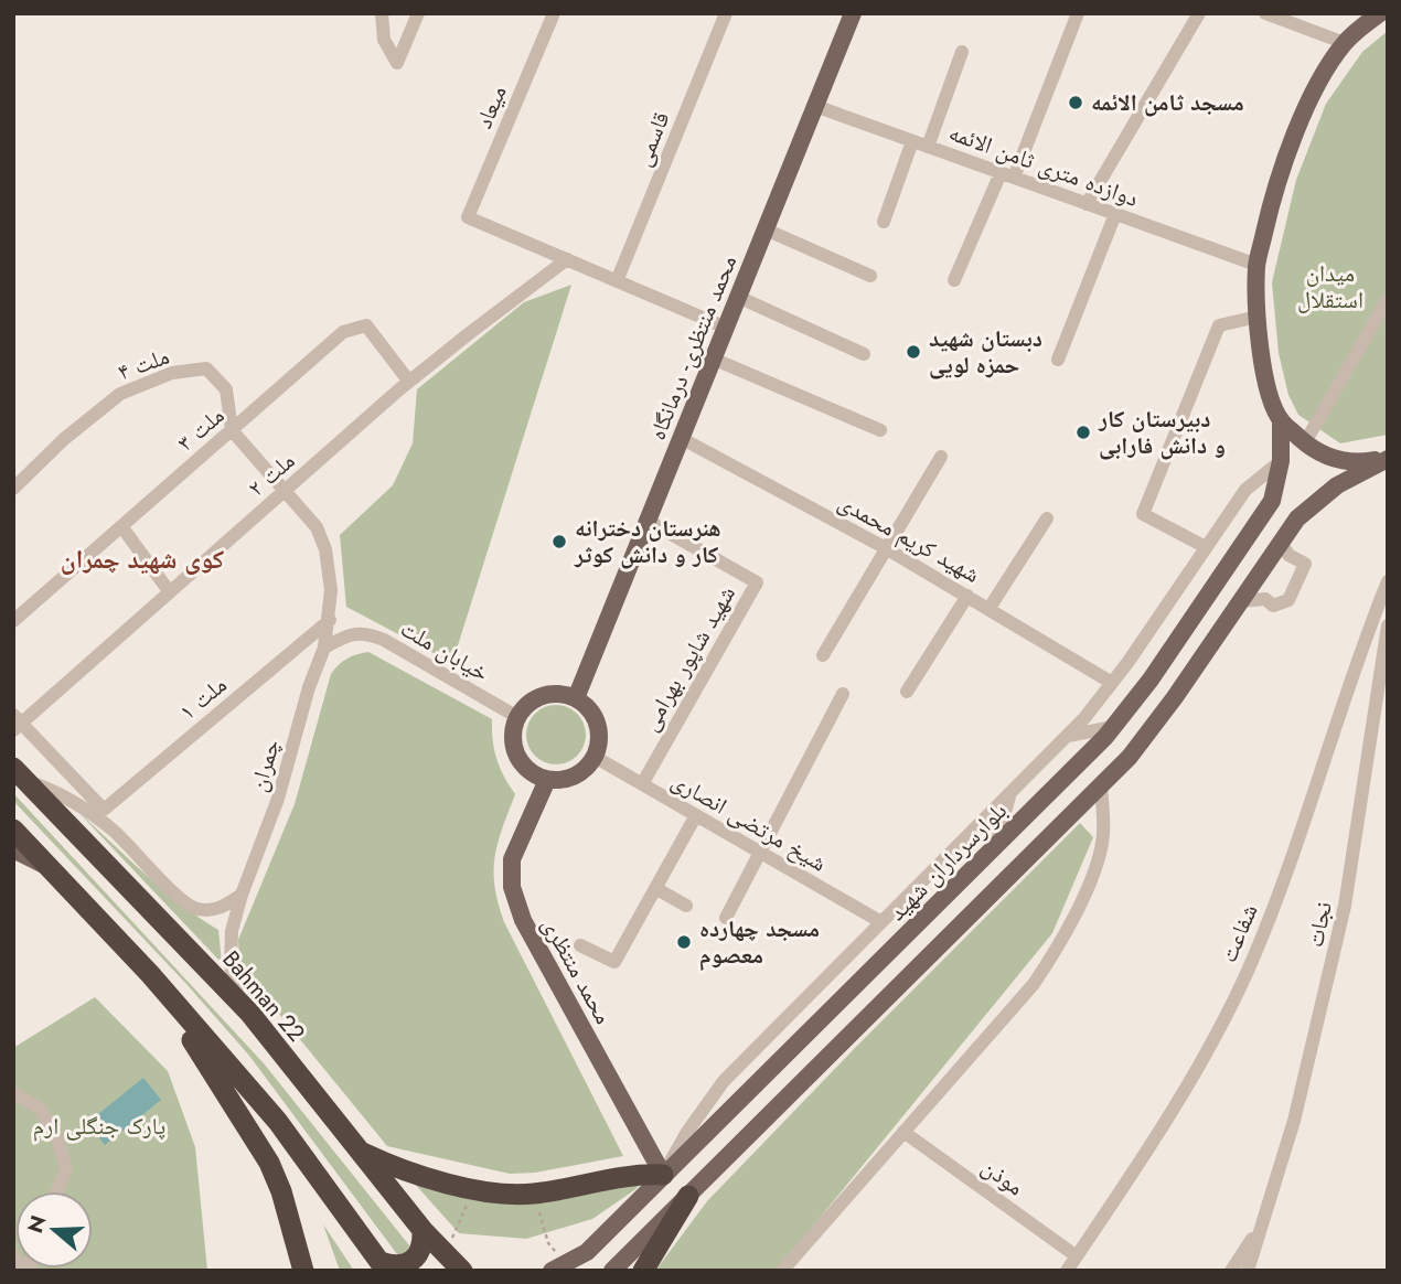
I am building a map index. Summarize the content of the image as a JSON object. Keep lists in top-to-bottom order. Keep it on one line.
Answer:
{"streets":{"highway":["Bahman 22"],"main road":["محمد منتظری- درمانگاه","بلوارسرداران شهید","محمد منتظری"],"street":["میعاد","قاسمی","دوازده متری ثامن الائمه","ملت ۴","ملت ۳","ملت ۲","شهید کریم محمدی","خیابان ملت","شهید شاپور بهرامی","ملت ۱","چمران","شیخ مرتضی انصاری","نجات","شفاعت","موذن"]},"crossings":[["میعاد","ملت ۲"],["دوازده متری ثامن الائمه","محمد منتظری- درمانگاه"],["محمد منتظری- درمانگاه","شهید کریم محمدی"],["محمد منتظری- درمانگاه","خیابان ملت"],["محمد منتظری- درمانگاه","شهید شاپور بهرامی"],["محمد منتظری- درمانگاه","شیخ مرتضی انصاری"],["محمد منتظری- درمانگاه","محمد منتظری"],["ملت ۴","ملت ۳"],["ملت ۳","ملت ۲"],["ملت ۲","ملت ۱"],["خیابان ملت","چمران"],["خیابان ملت","شیخ مرتضی انصاری"],["خیابان ملت","محمد منتظری"],["شهید شاپور بهرامی","شیخ مرتضی انصاری"],["چمران","Bahman 22"],["شیخ مرتضی انصاری","محمد منتظری"],["بلوارسرداران شهید","محمد منتظری"],["شفاعت","موذن"]],"districts":["کوی شهید چمران"],"parks":["میدان استقلال","پارک جنگلی ارم"],"places":["مسجد ثامن الائمه","دبستان شهید حمزه لویی","دبیرستان کار و دانش فارابی","هنرستان دخترانه کار و دانش کوثر","مسجد چهارده معصوم"],"north":"left"}
